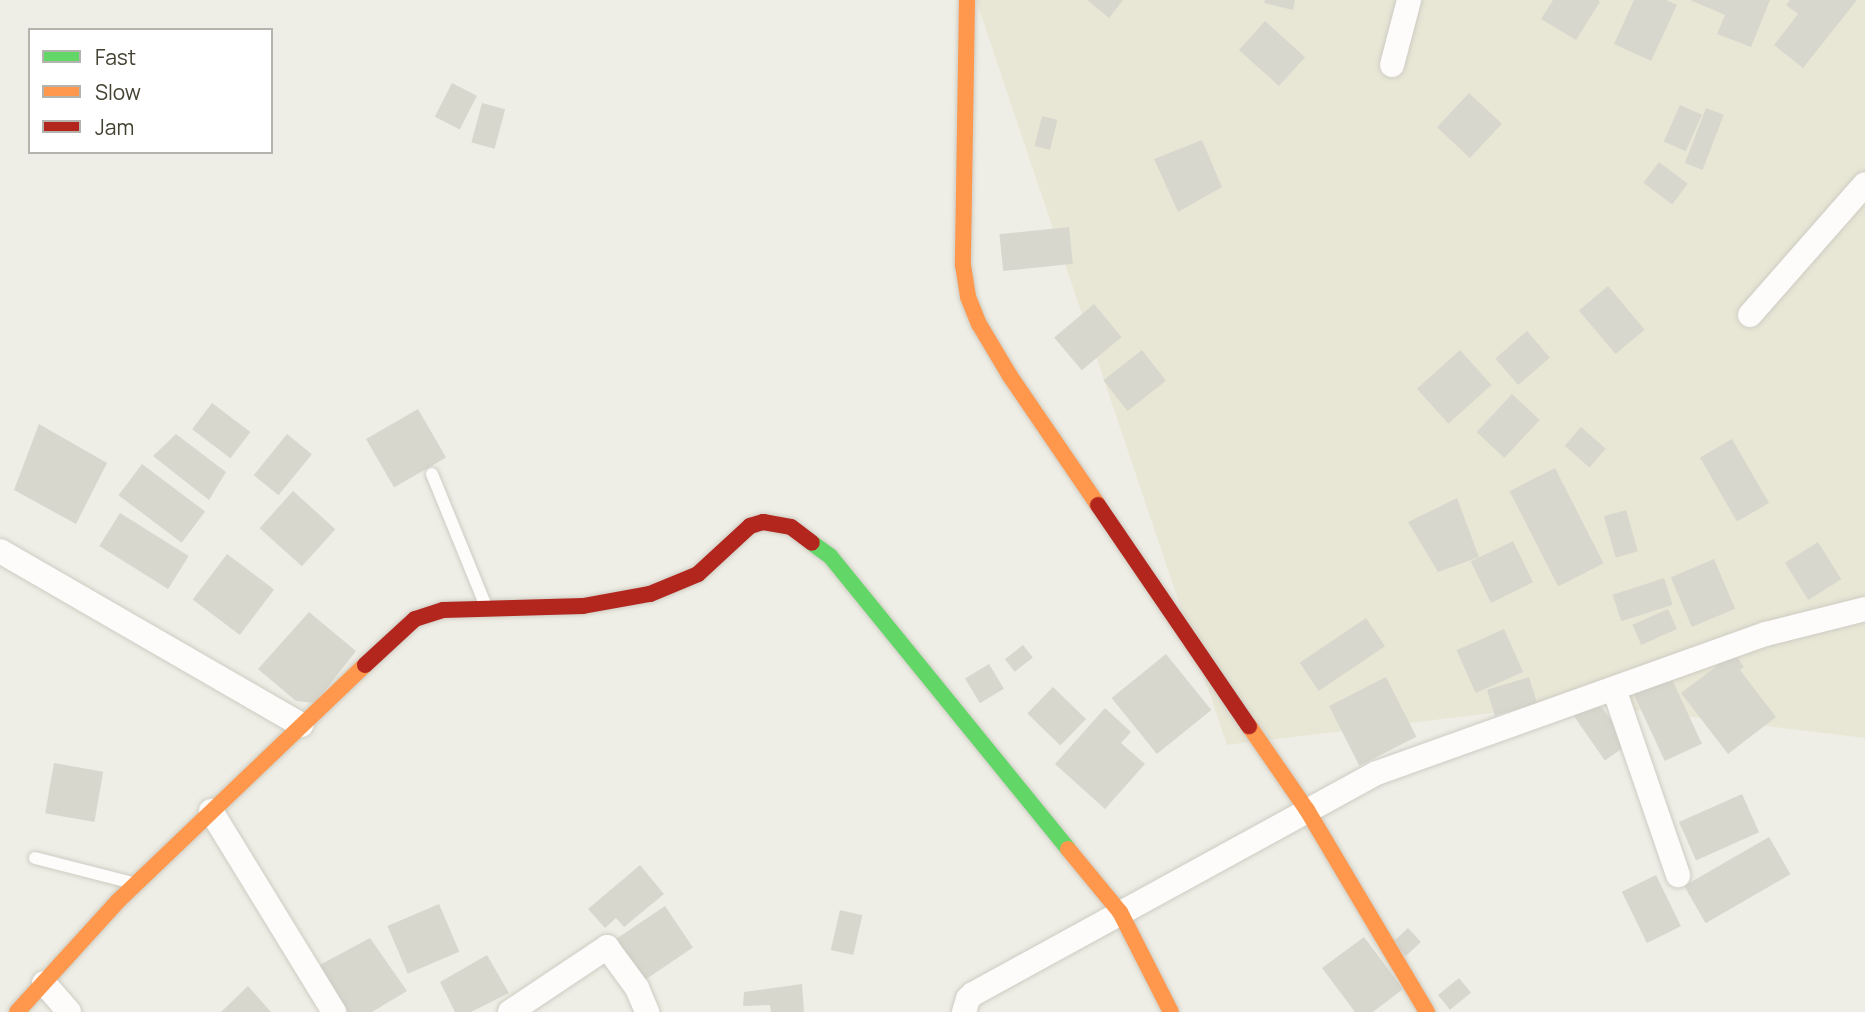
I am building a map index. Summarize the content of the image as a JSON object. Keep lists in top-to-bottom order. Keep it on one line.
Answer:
{"legend":["Fast","Slow","Jam"]}
